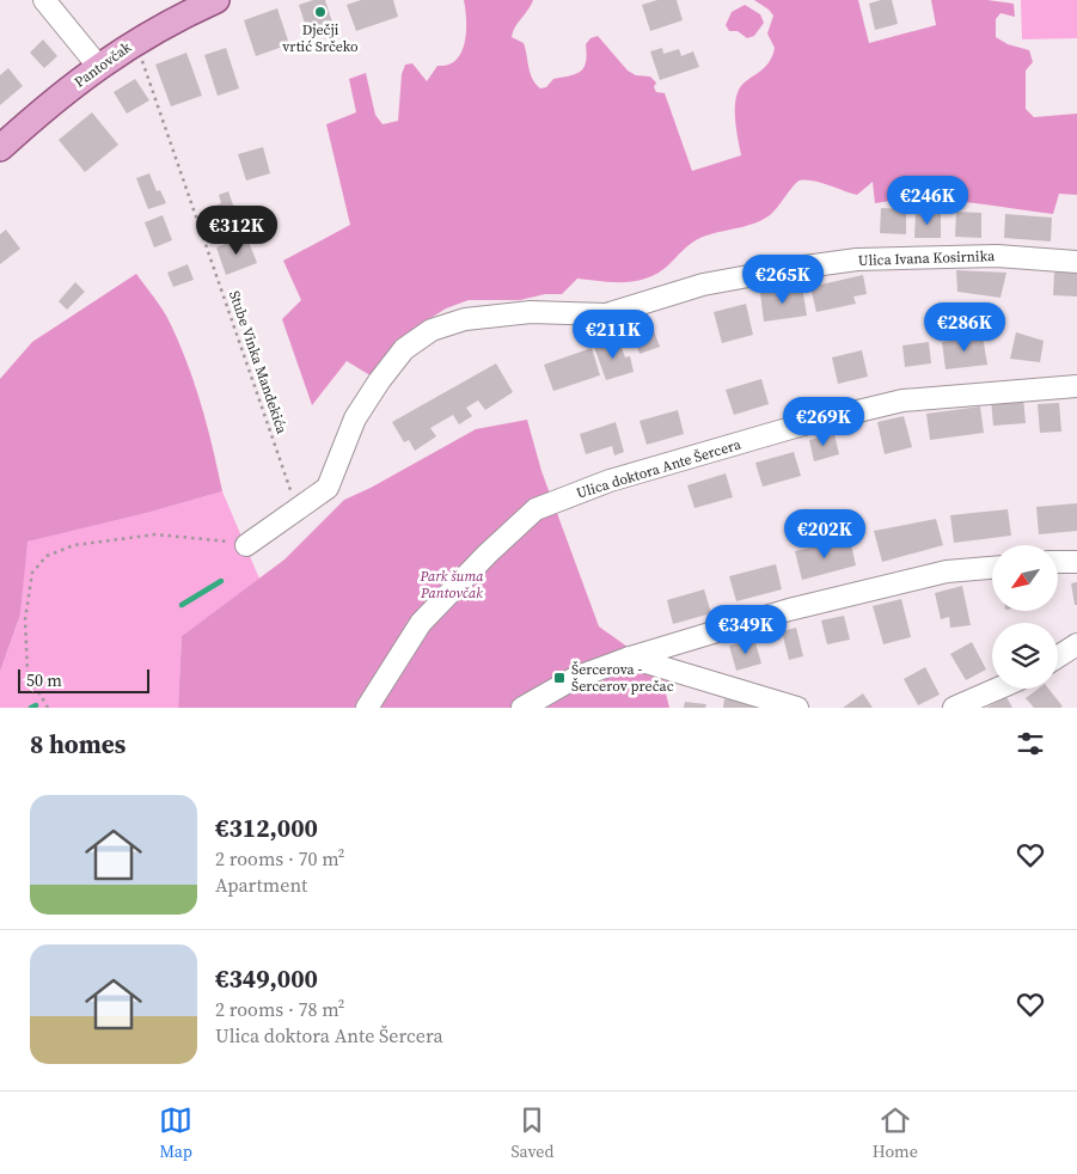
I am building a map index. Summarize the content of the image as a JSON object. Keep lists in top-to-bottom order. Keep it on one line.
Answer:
{"streets":{"main road":["Pantovčak"],"street":["Ulica Ivana Kosirnika","Ulica doktora Ante Šercera"],"path":["Stube Vinka Mandekića"]},"crossings":[["Ulica Ivana Kosirnika","Stube Vinka Mandekića"]],"parks":["Park šuma Pantovčak"],"places":{"other":["Dječji vrtić Srčeko"],"transit":["Šercerova - Šercerov prečac"]},"scale_bar":"50 m","north":"bottom left","page":{"price":["€246K","€312K","€265K","€286K","€211K","€269K","€202K","€349K"],"scale":"50 m","heading":"8 homes","list":[{"name":"€312,000","note":"2 rooms · 70 m² · Apartment"},{"name":"€349,000","note":"2 rooms · 78 m² · Ulica doktora Ante Šercera"}],"tabs":["Map","Saved","Home"]}}
